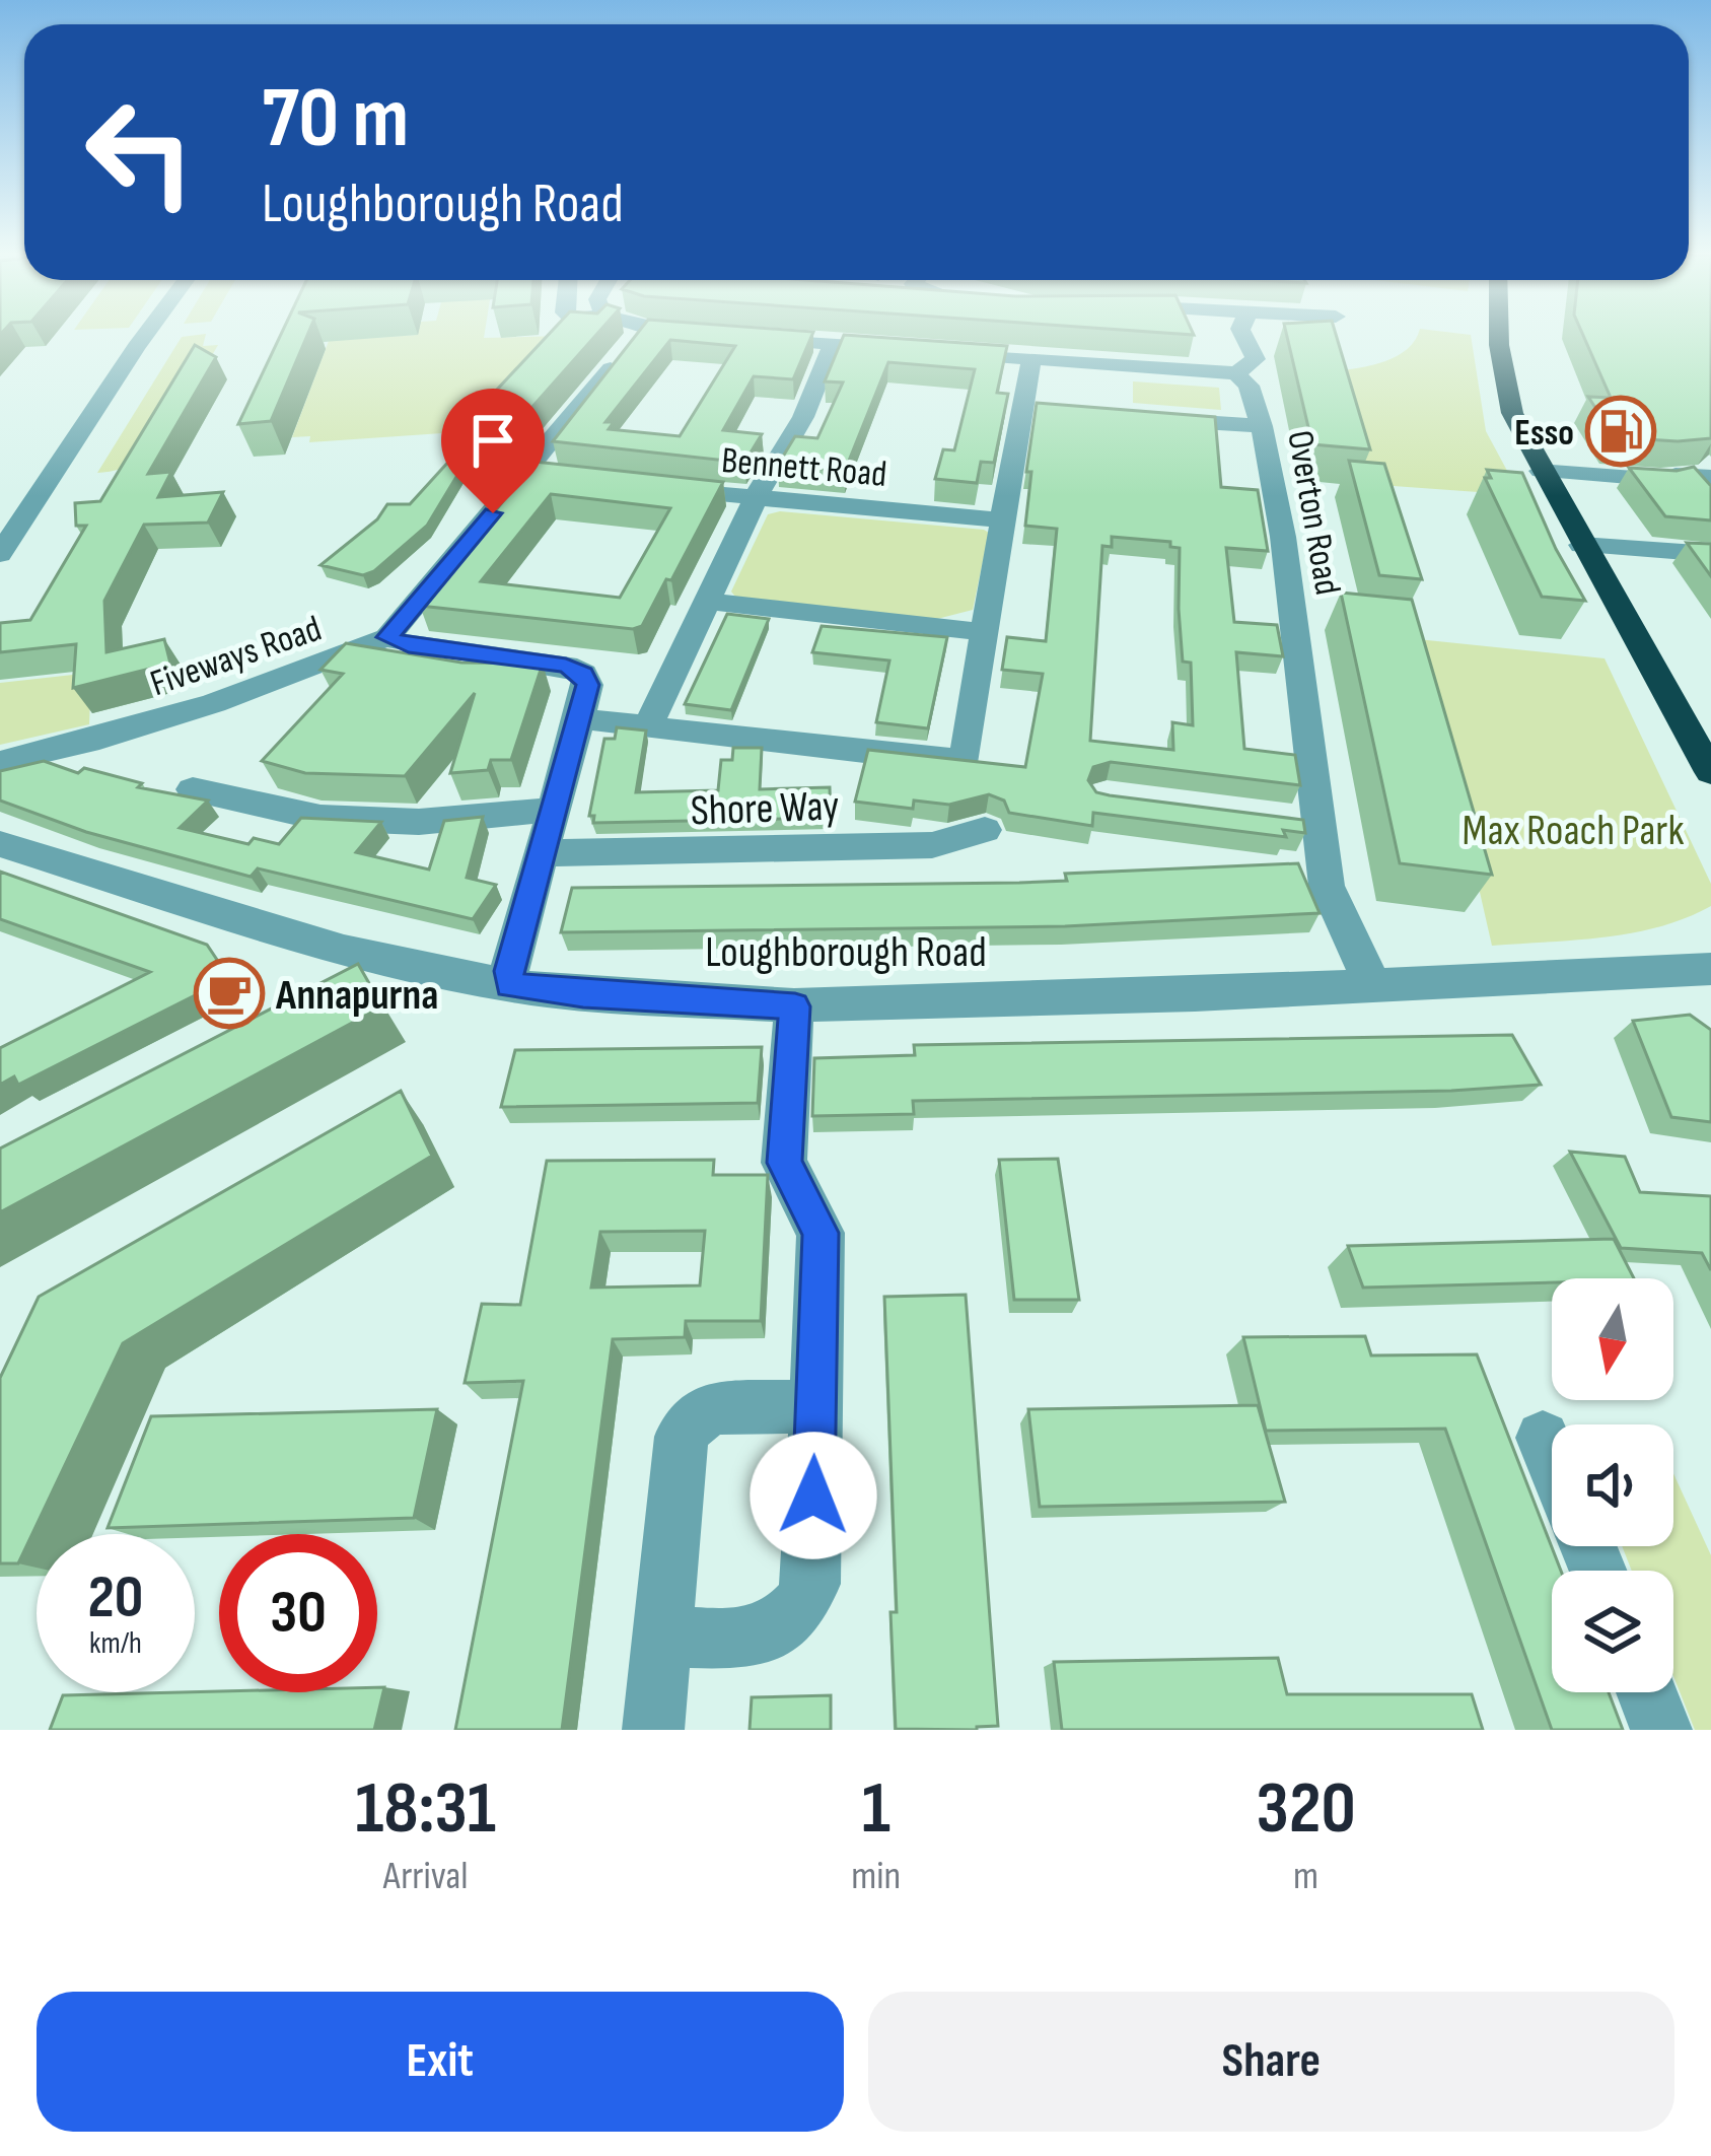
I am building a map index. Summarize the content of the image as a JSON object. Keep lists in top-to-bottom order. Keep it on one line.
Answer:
{"streets":{"street":["Bennett Road","Overton Road","Fiveways Road","Shore Way","Loughborough Road"]},"crossings":[["Overton Road","Loughborough Road"]],"parks":["Max Roach Park"],"places":{"fuel station":["Esso"],"cafe":["Annapurna"]},"north":"bottom","page":{"turn":["70 m","Loughborough Road"],"speed":"20 km/h","limit":"30","eta":["18:31","Arrival","1","min","320","m"],"buttons":["Exit","Share"]}}
